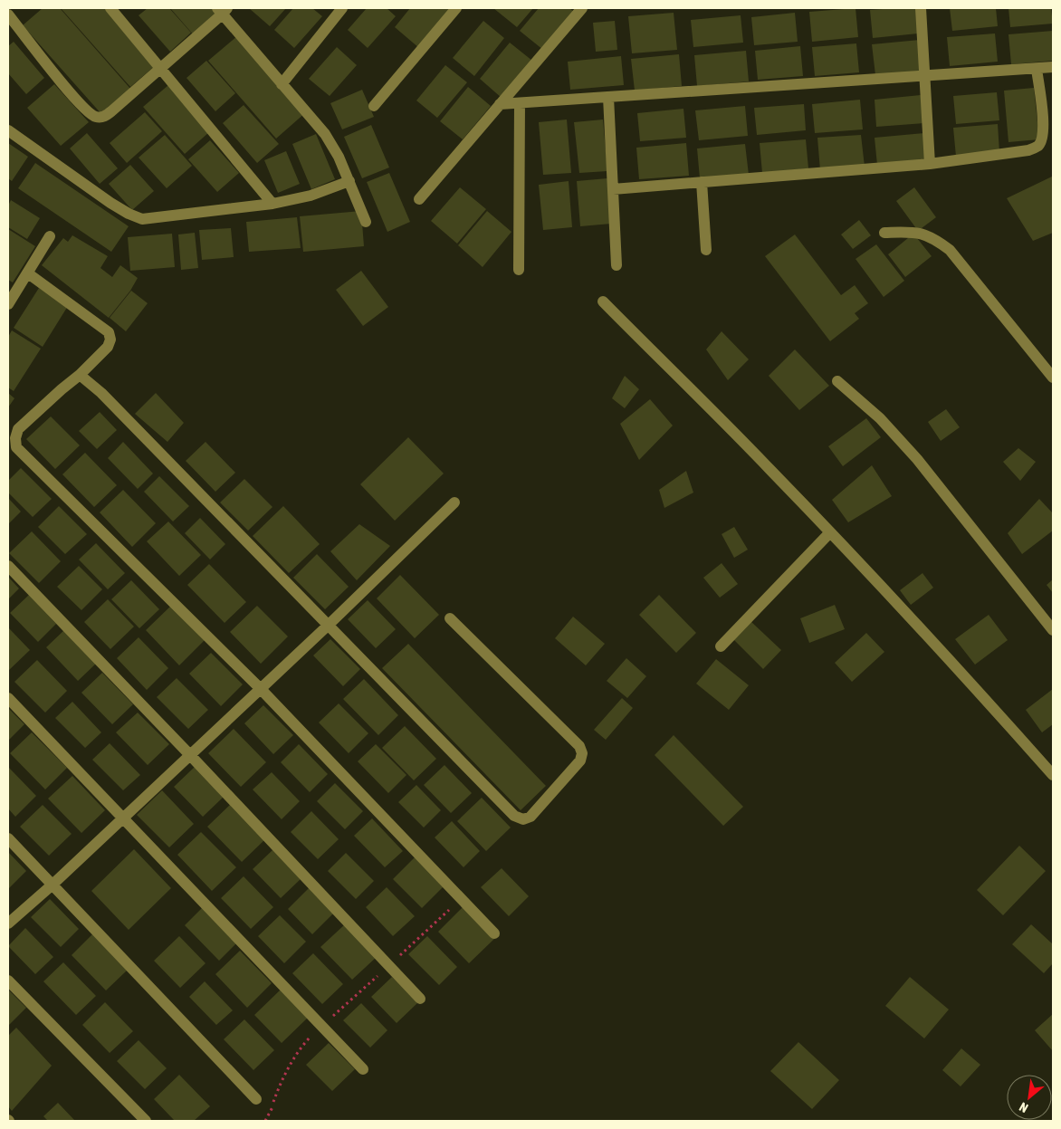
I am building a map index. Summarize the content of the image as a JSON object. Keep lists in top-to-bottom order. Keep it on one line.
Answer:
{"north":"bottom left"}
